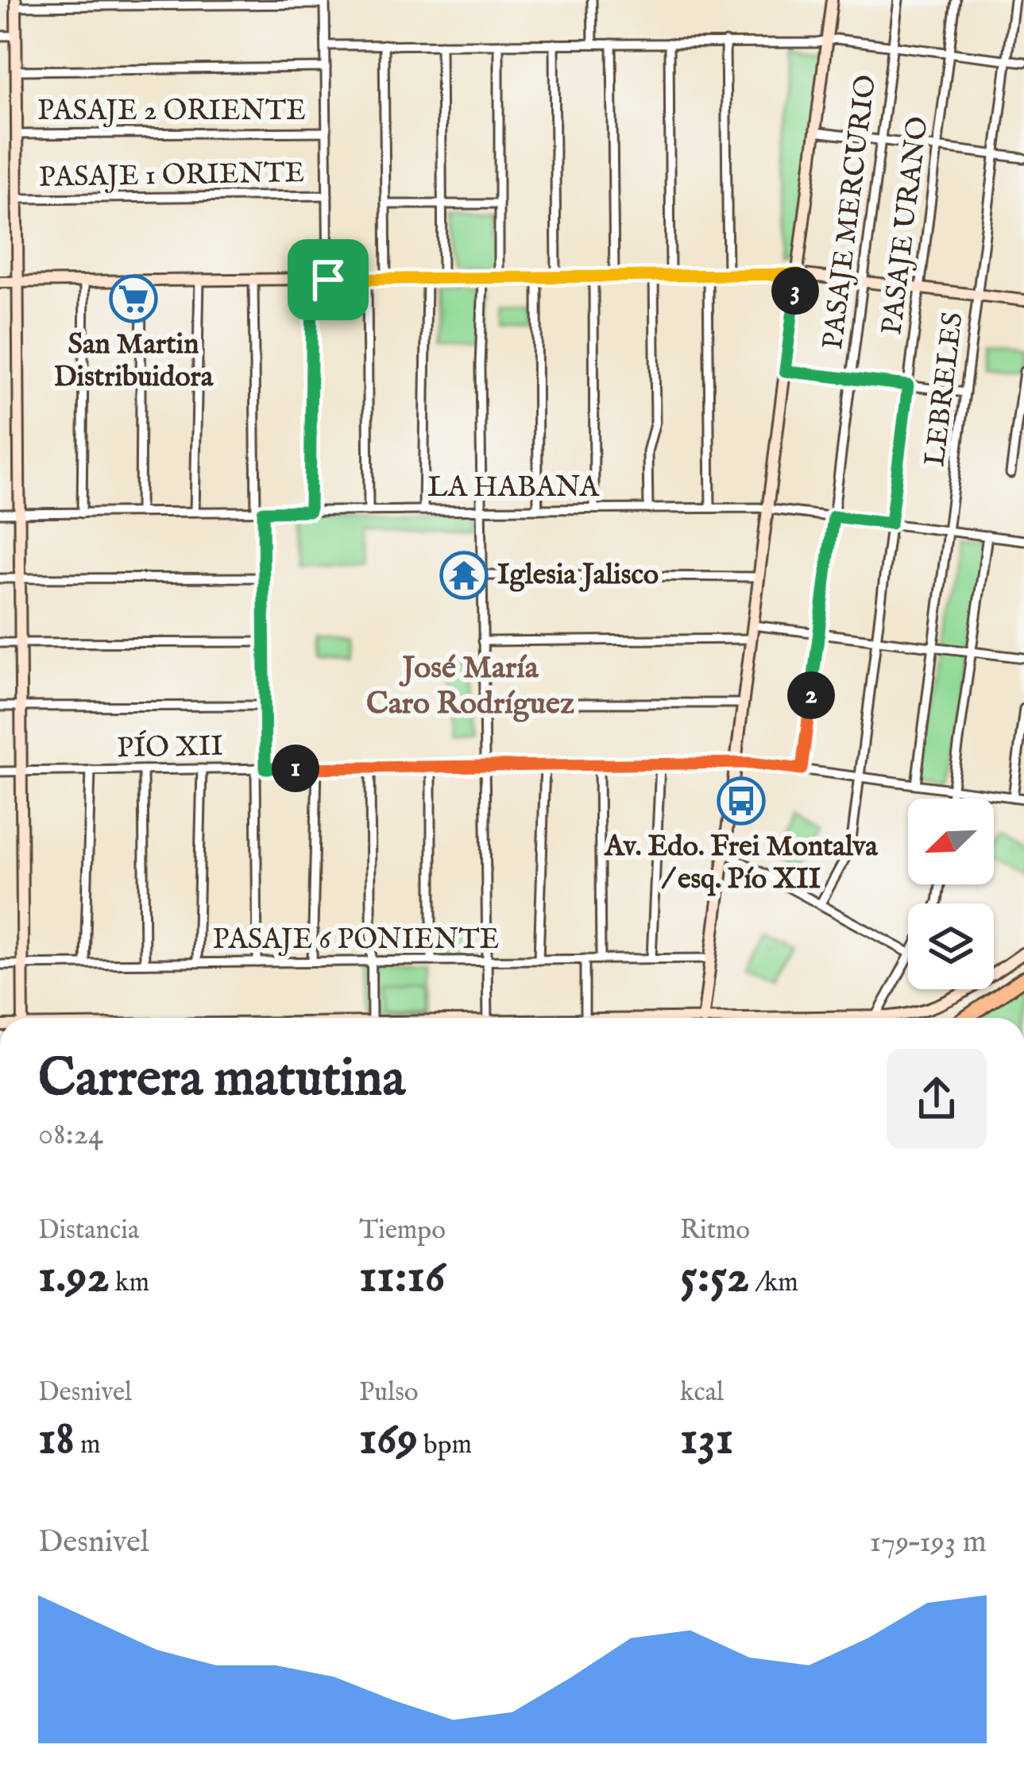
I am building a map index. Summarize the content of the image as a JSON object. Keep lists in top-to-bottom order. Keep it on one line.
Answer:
{"streets":{"street":["PASAJE 2 ORIENTE","PASAJE 1 ORIENTE","PASAJE MERCURIO","PASAJE URANO","LEBRELES","LA HABANA","PÍO XII","PASAJE 6 PONIENTE"]},"crossings":[["PASAJE MERCURIO","LA HABANA"],["PASAJE MERCURIO","PÍO XII"],["PASAJE URANO","LA HABANA"],["PASAJE URANO","PÍO XII"],["LEBRELES","LA HABANA"],["LEBRELES","PÍO XII"]],"districts":["José María Caro Rodríguez"],"places":{"supermarket":["San Martin Distribuidora"],"temple":["Iglesia Jalisco"],"bus stop":["Av. Edo. Frei Montalva / esq. Pío XII"]},"north":"bottom left","page":{"pins":["3","2","1"],"heading":["Carrera matutina","08:24"],"stats":[["Distancia","1.92 km"],["Tiempo","11:16"],["Ritmo","5:52 /km"],["Desnivel","18 m"],["Pulso","169 bpm"],["kcal","131"]],"chart":["Desnivel","179–193 m"]}}
